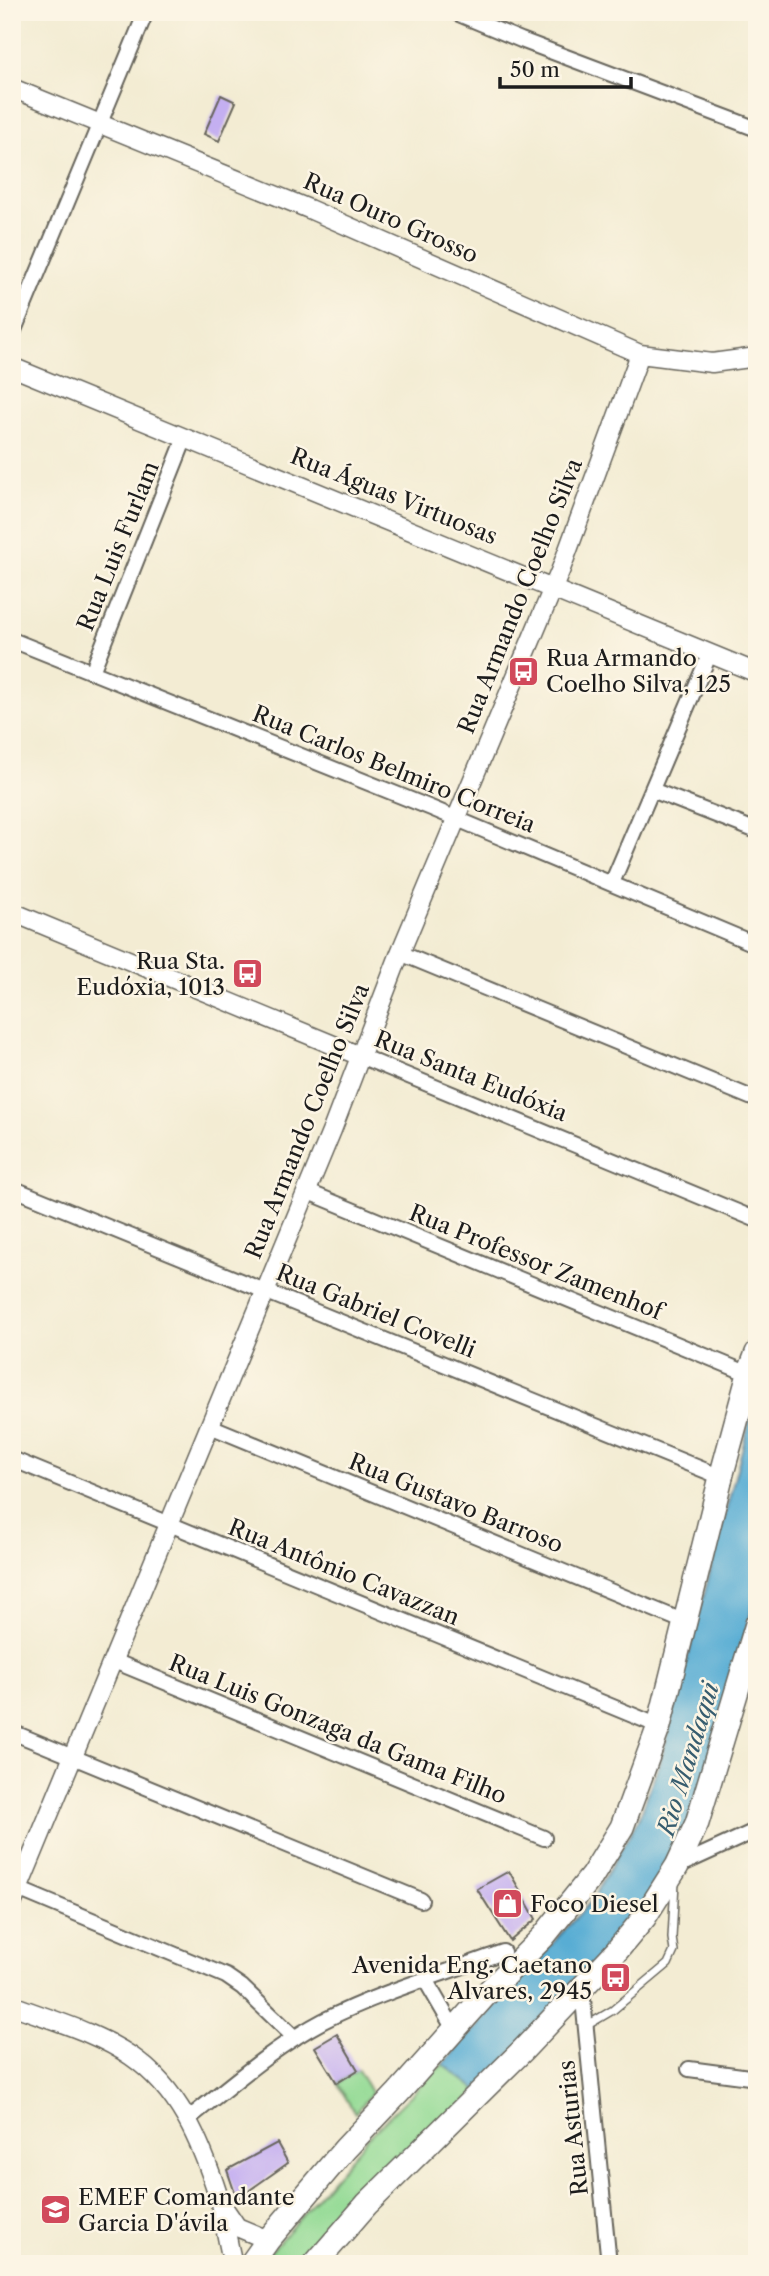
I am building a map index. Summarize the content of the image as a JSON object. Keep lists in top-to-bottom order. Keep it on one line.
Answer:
{"streets":{"street":["Rua Ouro Grosso","Rua Águas Virtuosas","Rua Luis Furlam","Rua Armando Coelho Silva","Rua Carlos Belmiro Correia","Rua Santa Eudóxia","Rua Professor Zamenhof","Rua Gabriel Covelli","Rua Gustavo Barroso","Rua Antônio Cavazzan","Rua Luis Gonzaga da Gama Filho","Rua Asturias"]},"crossings":[["Rua Ouro Grosso","Rua Armando Coelho Silva"],["Rua Águas Virtuosas","Rua Luis Furlam"],["Rua Águas Virtuosas","Rua Armando Coelho Silva"],["Rua Luis Furlam","Rua Carlos Belmiro Correia"],["Rua Armando Coelho Silva","Rua Carlos Belmiro Correia"],["Rua Armando Coelho Silva","Rua Santa Eudóxia"],["Rua Armando Coelho Silva","Rua Professor Zamenhof"],["Rua Armando Coelho Silva","Rua Gabriel Covelli"],["Rua Armando Coelho Silva","Rua Gustavo Barroso"],["Rua Armando Coelho Silva","Rua Antônio Cavazzan"],["Rua Armando Coelho Silva","Rua Luis Gonzaga da Gama Filho"]],"water":["Rio Mandaqui"],"places":{"bus stop":["Rua Armando Coelho Silva, 125","Rua Sta. Eudóxia, 1013","Avenida Eng. Caetano Alvares, 2945"],"shop":["Foco Diesel"],"school or university":["EMEF Comandante Garcia D'ávila"]},"scale_bar":"50 m"}
